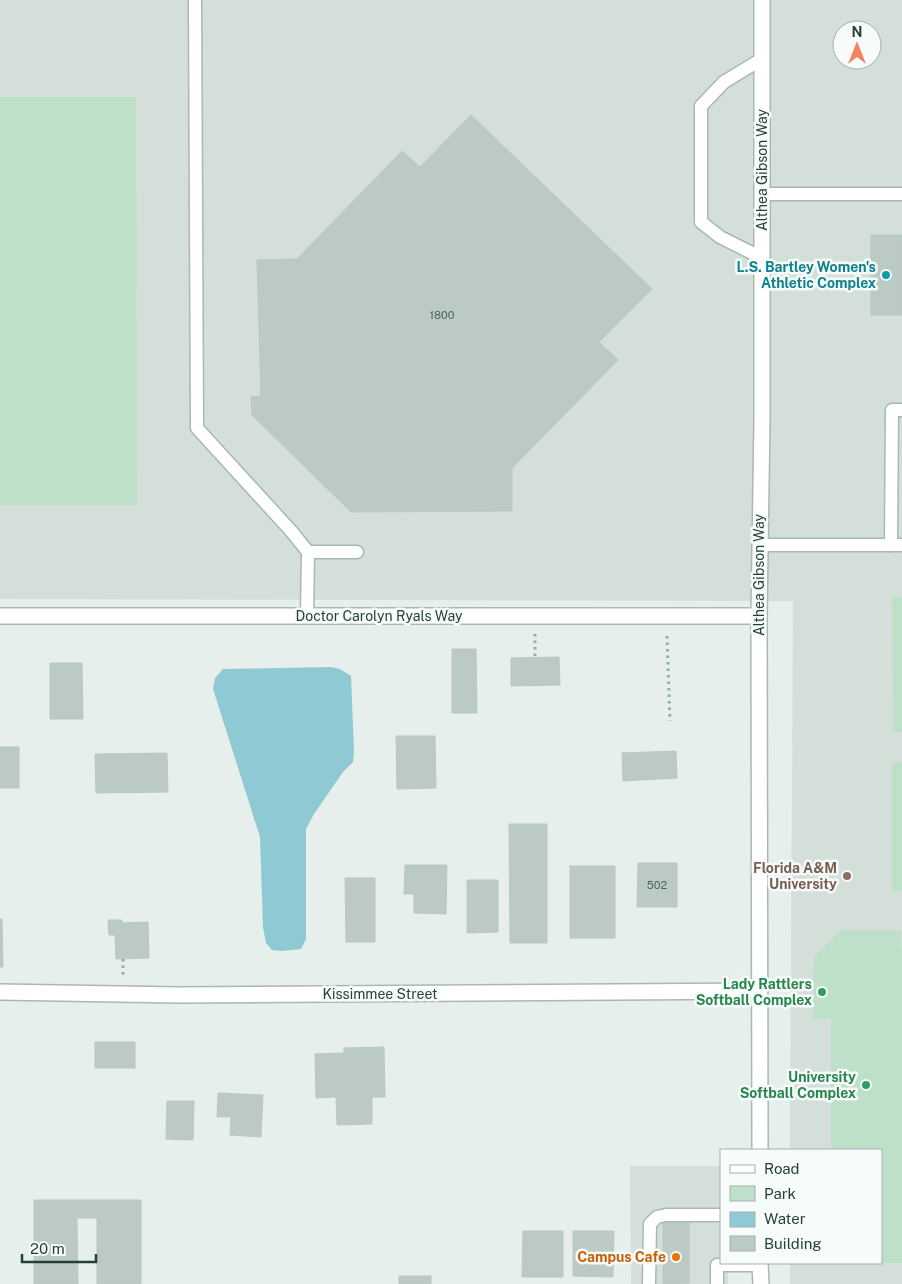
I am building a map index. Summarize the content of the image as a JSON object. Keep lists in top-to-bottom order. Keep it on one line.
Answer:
{"streets":{"street":["Althea Gibson Way","Doctor Carolyn Ryals Way","Kissimmee Street"]},"crossings":[["Althea Gibson Way","Doctor Carolyn Ryals Way"],["Althea Gibson Way","Kissimmee Street"]],"places":["L.S. Bartley Women's Athletic Complex","Florida A&M University","Lady Rattlers Softball Complex","University Softball Complex","Campus Cafe"],"house_numbers":["1800","502"],"legend":["Road","Park","Water","Building"],"scale_bar":"20 m","north":"top"}
